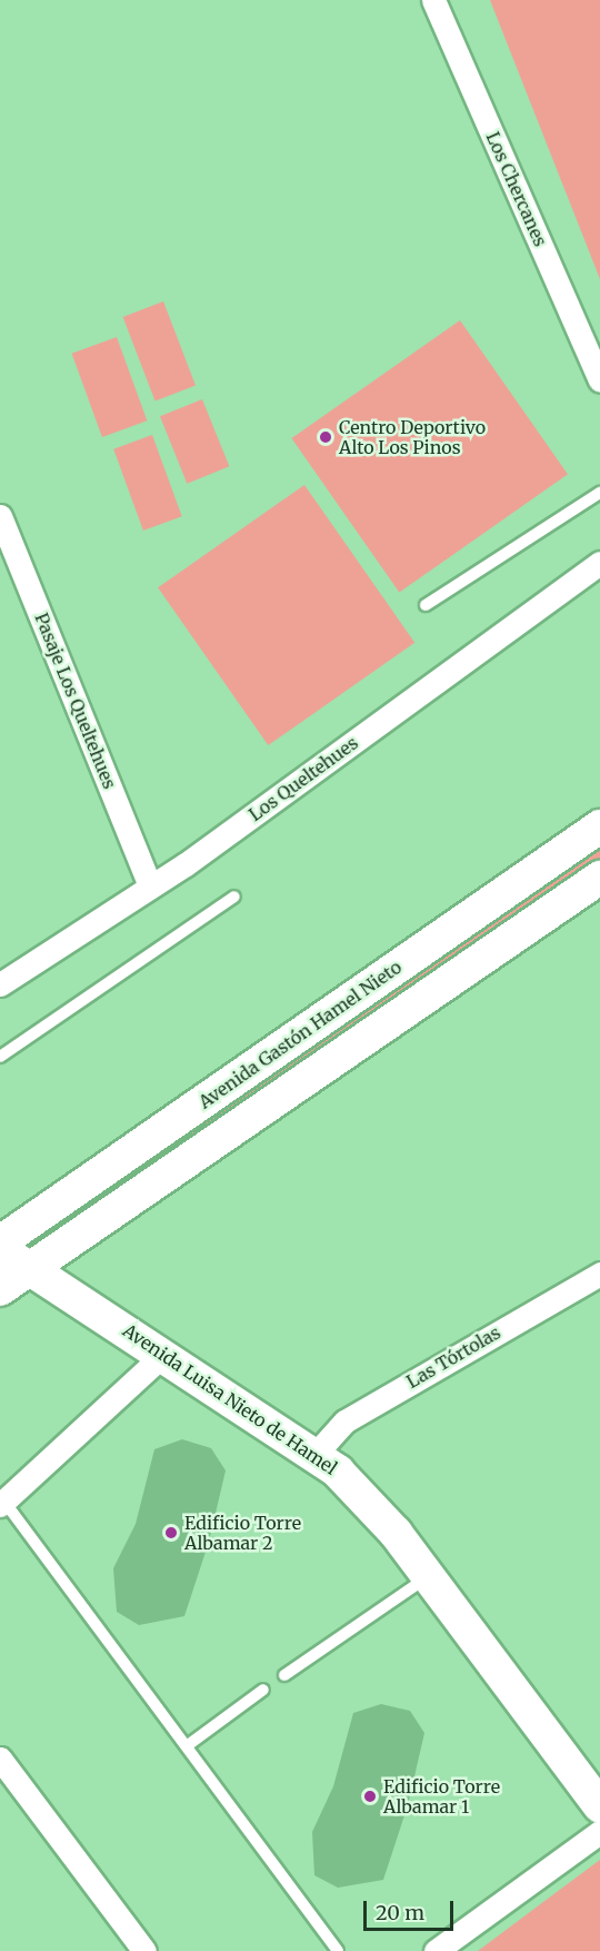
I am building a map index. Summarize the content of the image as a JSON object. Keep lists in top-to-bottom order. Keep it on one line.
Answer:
{"streets":{"main road":["Avenida Gastón Hamel Nieto","Avenida Luisa Nieto de Hamel"],"street":["Los Chercanes","Pasaje Los Queltehues","Los Queltehues","Las Tórtolas"]},"crossings":[["Pasaje Los Queltehues","Los Queltehues"],["Las Tórtolas","Avenida Luisa Nieto de Hamel"]],"places":["Centro Deportivo Alto Los Pinos","Edificio Torre Albamar 2","Edificio Torre Albamar 1"],"scale_bar":"20 m"}
